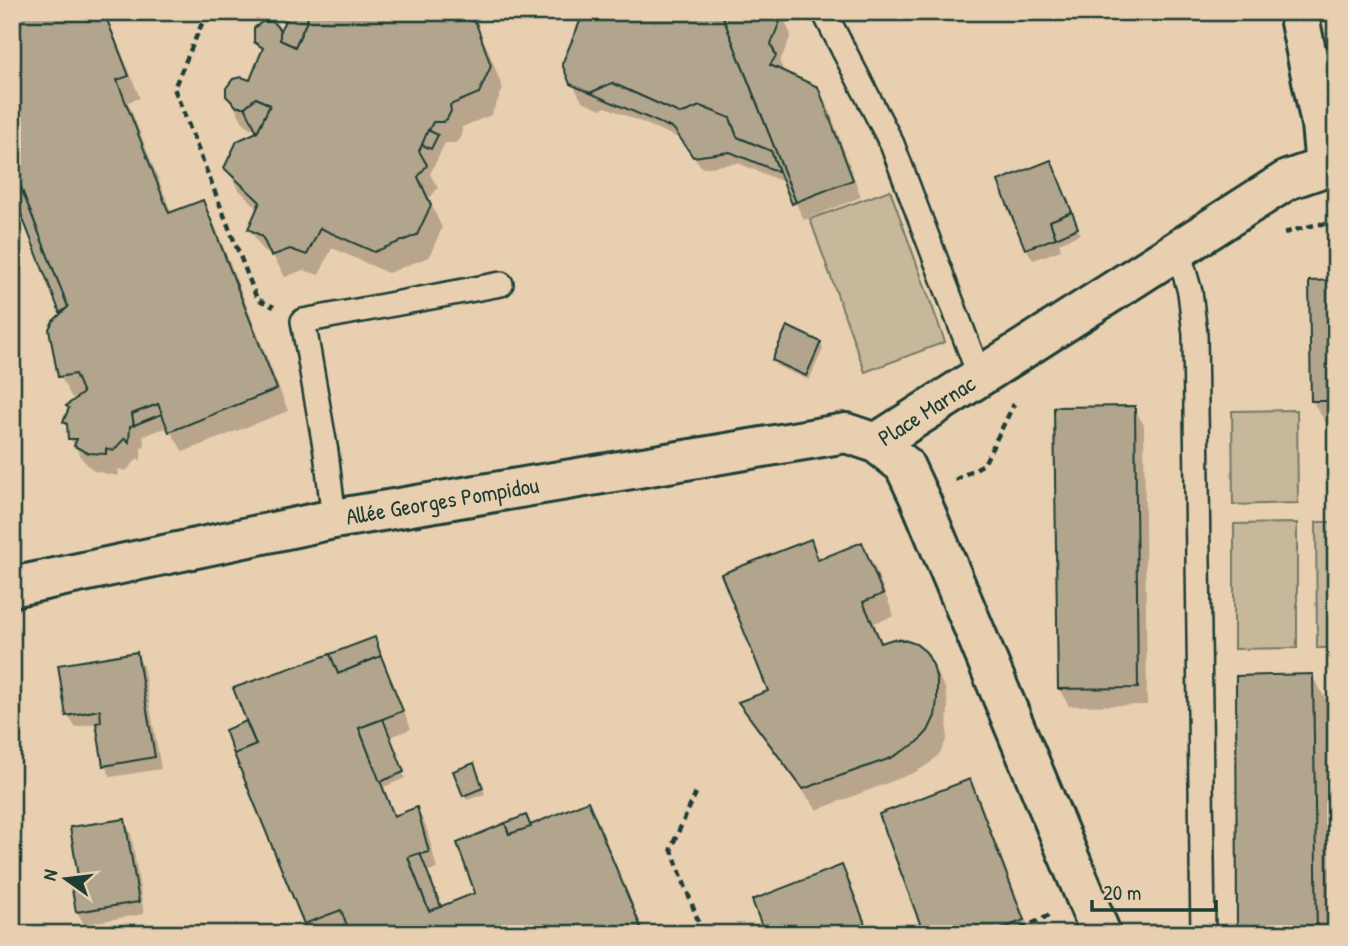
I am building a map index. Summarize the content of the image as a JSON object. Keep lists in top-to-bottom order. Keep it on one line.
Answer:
{"streets":{"street":["Place Marnac","Allée Georges Pompidou"]},"crossings":[["Place Marnac","Allée Georges Pompidou"]],"scale_bar":"20 m","north":"left"}
